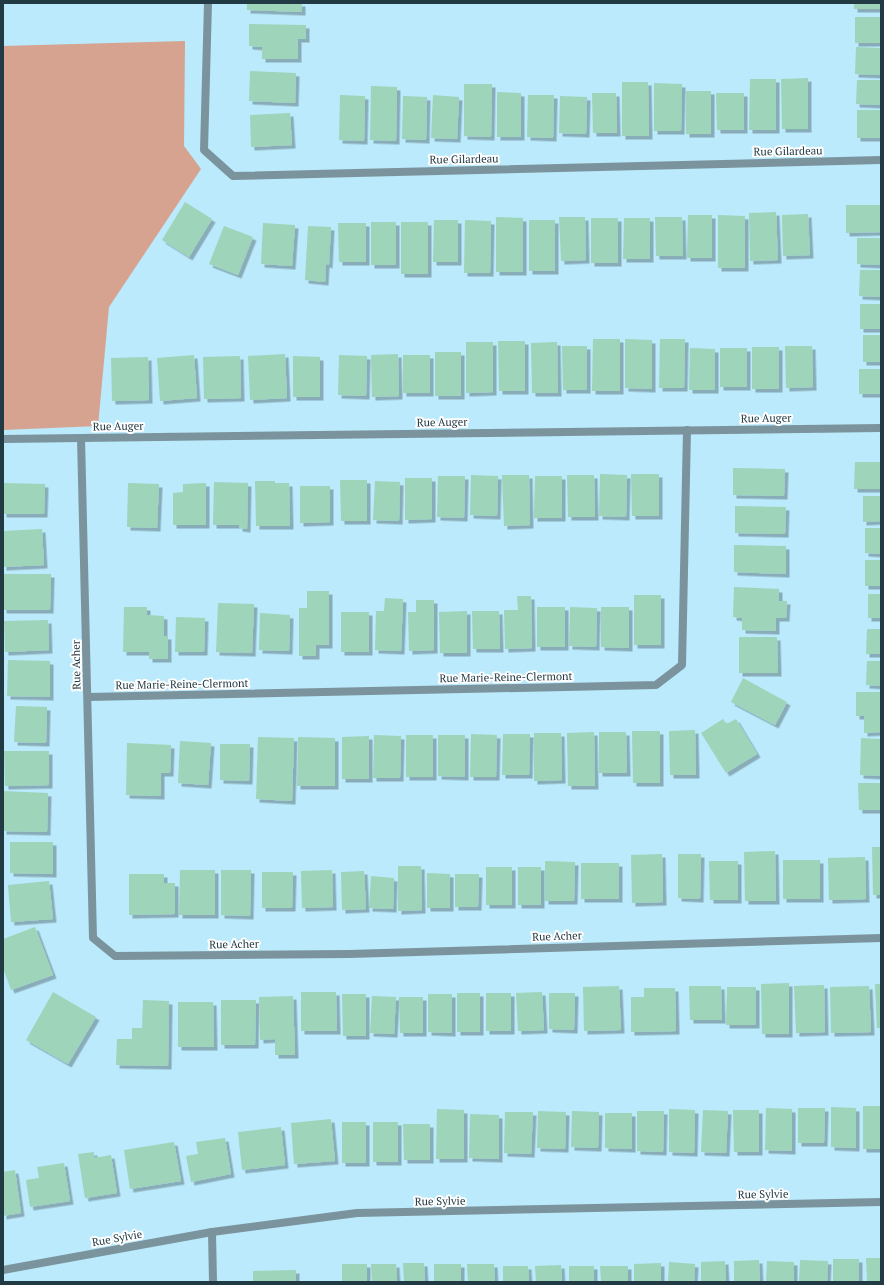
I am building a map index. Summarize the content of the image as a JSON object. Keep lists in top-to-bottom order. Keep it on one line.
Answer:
{"streets":{"street":["Rue Gilardeau","Rue Auger","Rue Acher","Rue Marie-Reine-Clermont","Rue Sylvie"]},"crossings":[["Rue Auger","Rue Acher"],["Rue Auger","Rue Marie-Reine-Clermont"],["Rue Acher","Rue Marie-Reine-Clermont"]]}
